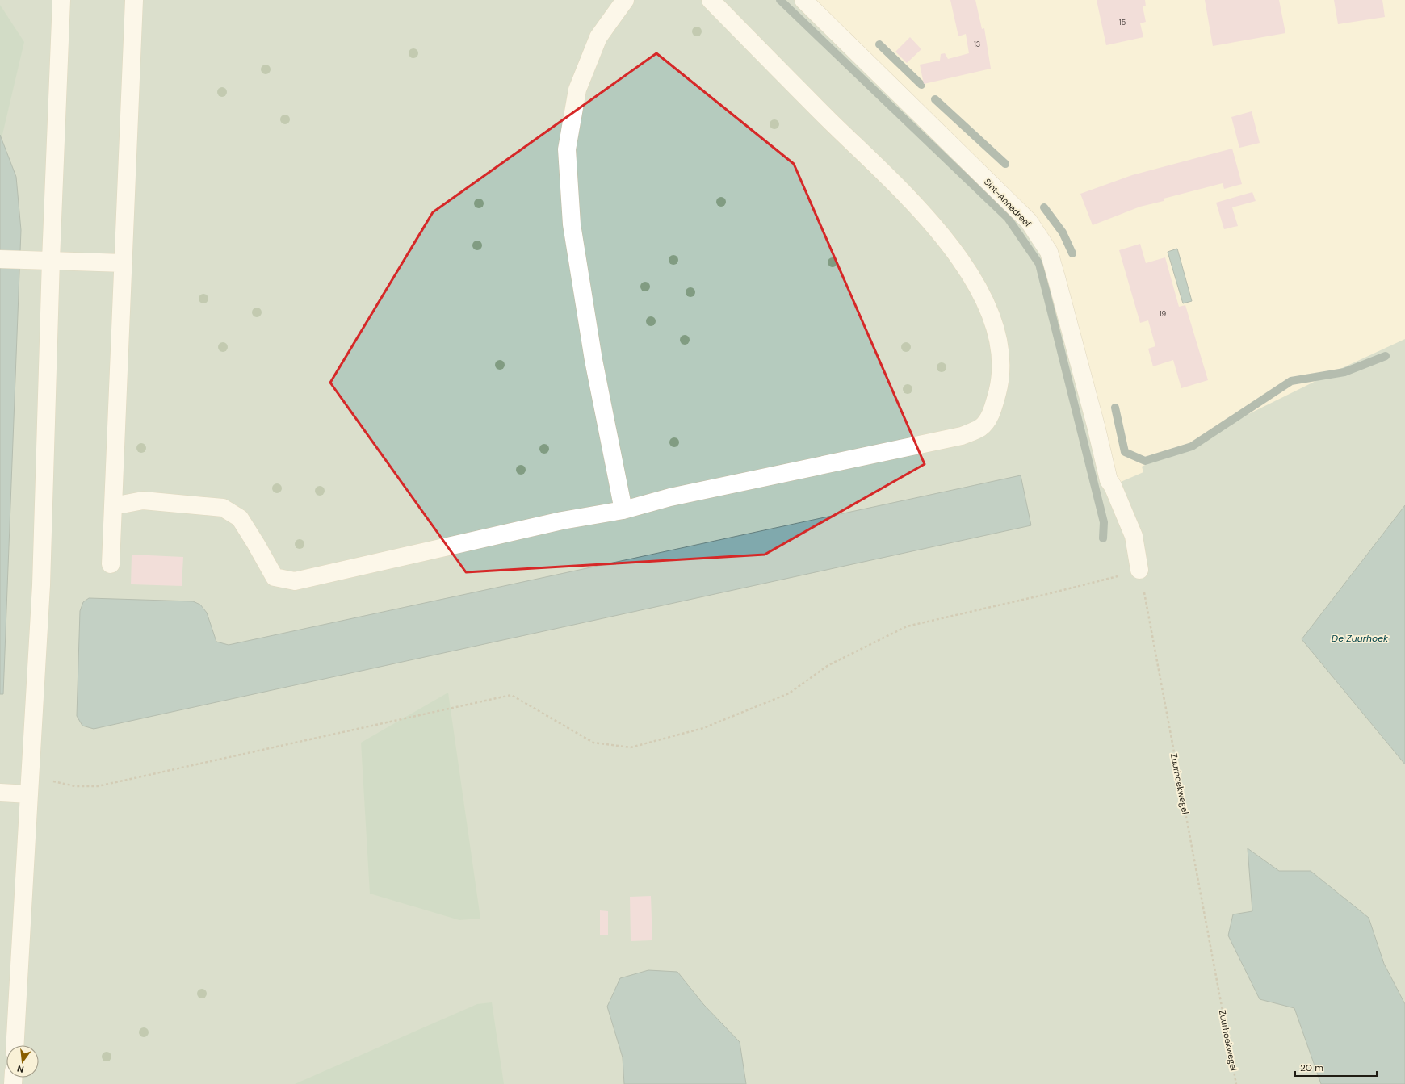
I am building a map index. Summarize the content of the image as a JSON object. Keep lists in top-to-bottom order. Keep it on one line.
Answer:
{"streets":{"street":["Sint-Annadreef"],"path":["Zuurhoekwegel"]},"crossings":[["Sint-Annadreef","Zuurhoekwegel"]],"water":["De Zuurhoek"],"house_numbers":["15","13","19"],"scale_bar":"20 m","north":"bottom"}
